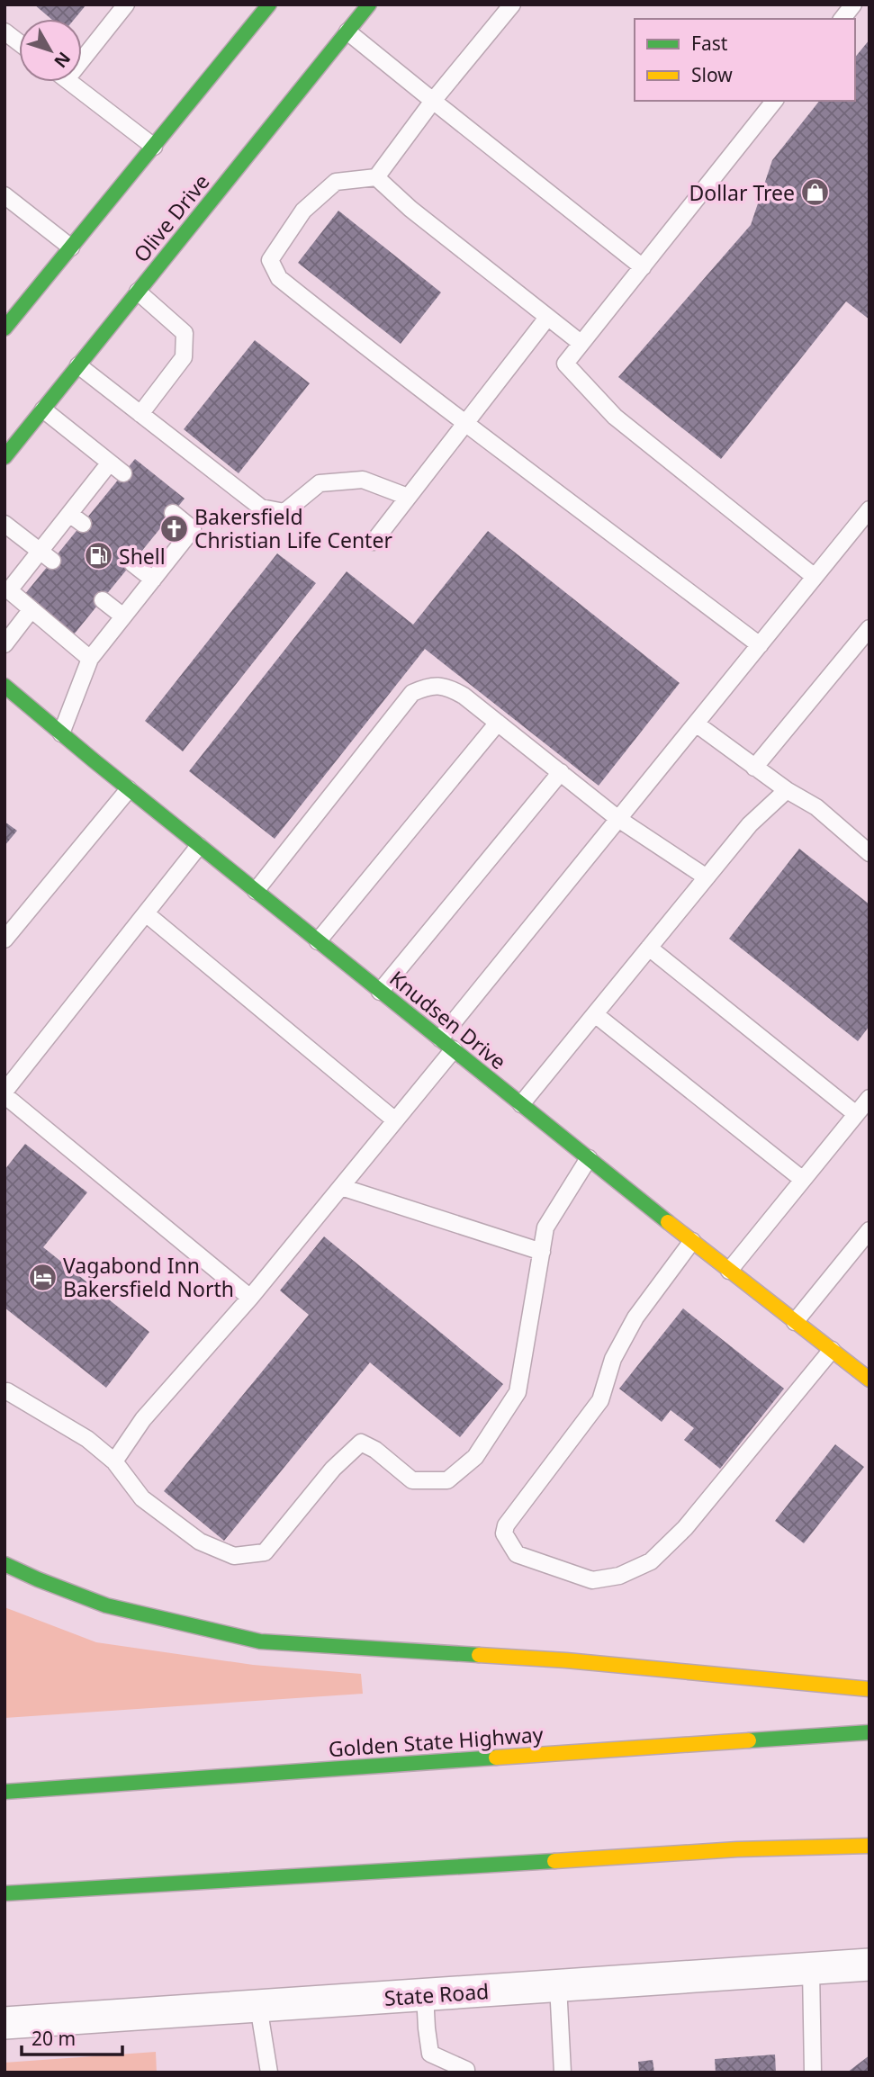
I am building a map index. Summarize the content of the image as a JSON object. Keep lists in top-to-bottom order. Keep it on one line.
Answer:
{"streets":{"main road":["Olive Drive","Knudsen Drive","Golden State Highway"],"street":["State Road"]},"places":{"shop":["Dollar Tree"],"church":["Bakersfield Christian Life Center"],"fuel station":["Shell"],"hotel":["Vagabond Inn Bakersfield North"]},"legend":["Fast","Slow"],"scale_bar":"20 m","north":"bottom right"}
